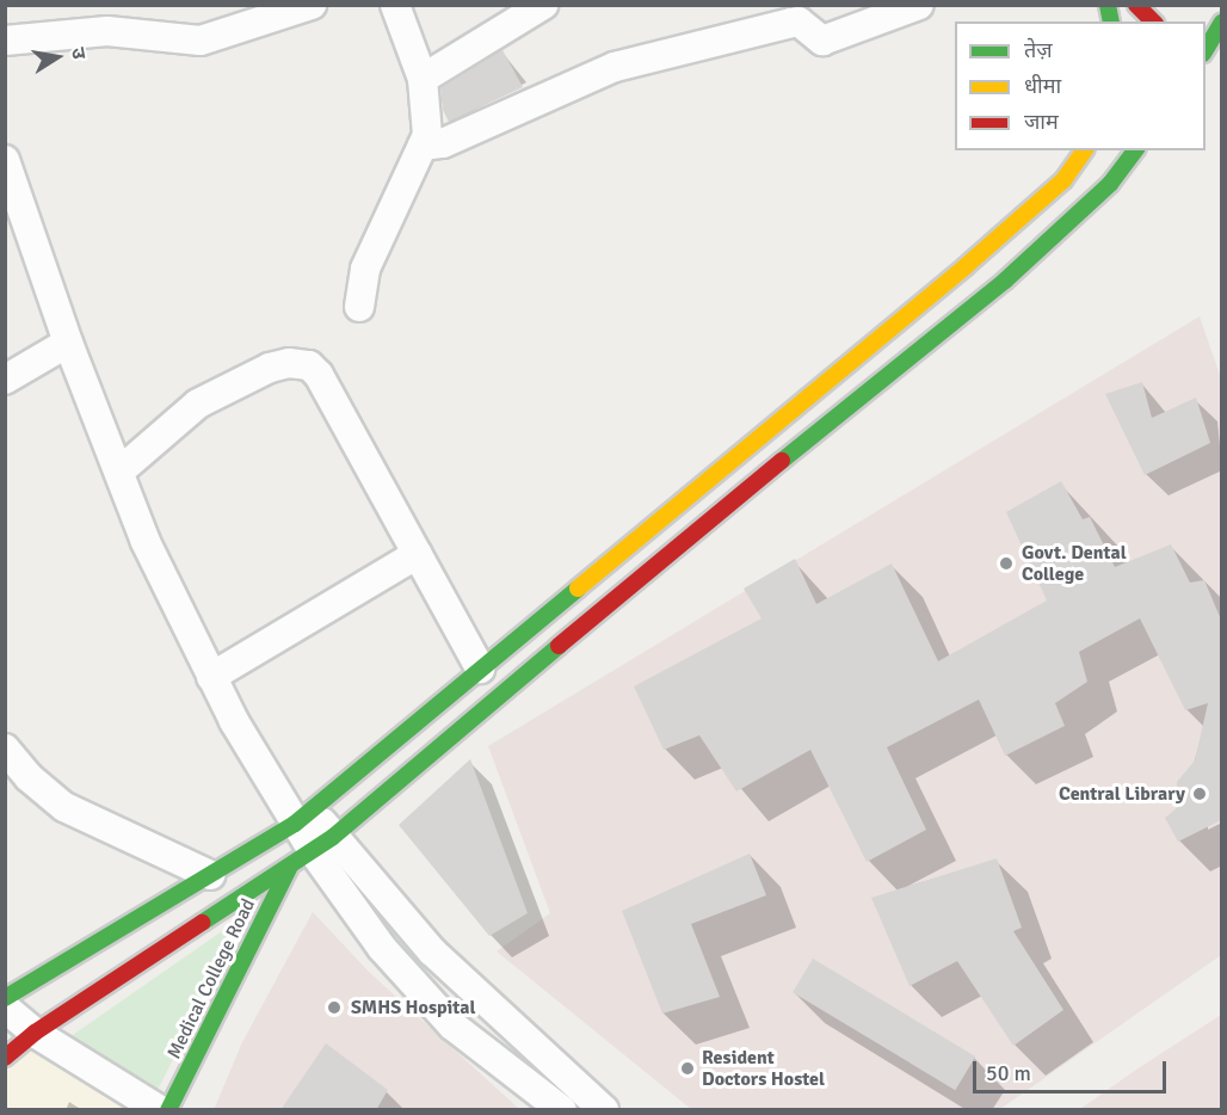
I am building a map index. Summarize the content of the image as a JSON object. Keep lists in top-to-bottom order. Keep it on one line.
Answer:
{"streets":{"main road":["Medical College Road"]},"places":["Govt. Dental College","Central Library","SMHS Hospital","Resident Doctors Hostel"],"legend":["तेज़","धीमा","जाम"],"scale_bar":"50 m","north":"right"}
